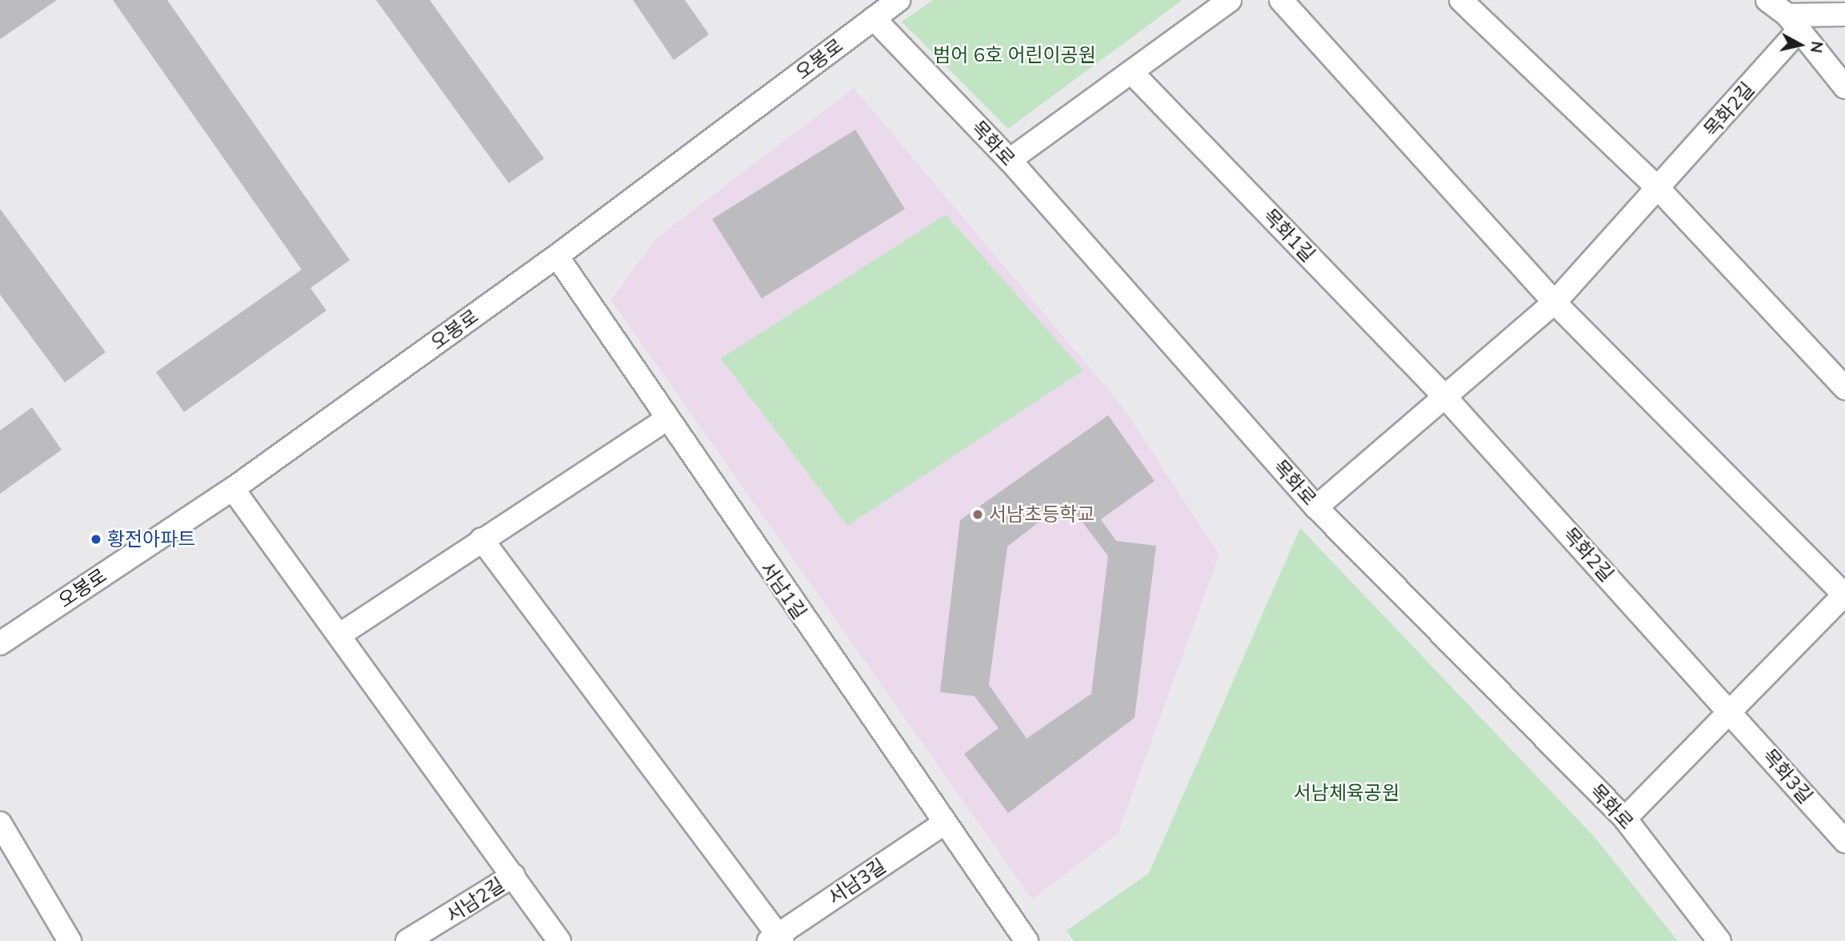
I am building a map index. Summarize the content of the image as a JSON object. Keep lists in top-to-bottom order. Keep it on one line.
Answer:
{"streets":{"street":["오봉로","목화2길","목화로","목화1길","서남1길","목화3길","서남3길","서남2길"]},"crossings":[["오봉로","목화로"],["오봉로","서남1길"],["목화2길","목화로"],["목화2길","목화1길"],["목화2길","목화3길"],["서남1길","서남3길"]],"parks":["범어 6호 어린이공원","서남체육공원"],"places":["서남초등학교","황전아파트"],"north":"right"}
